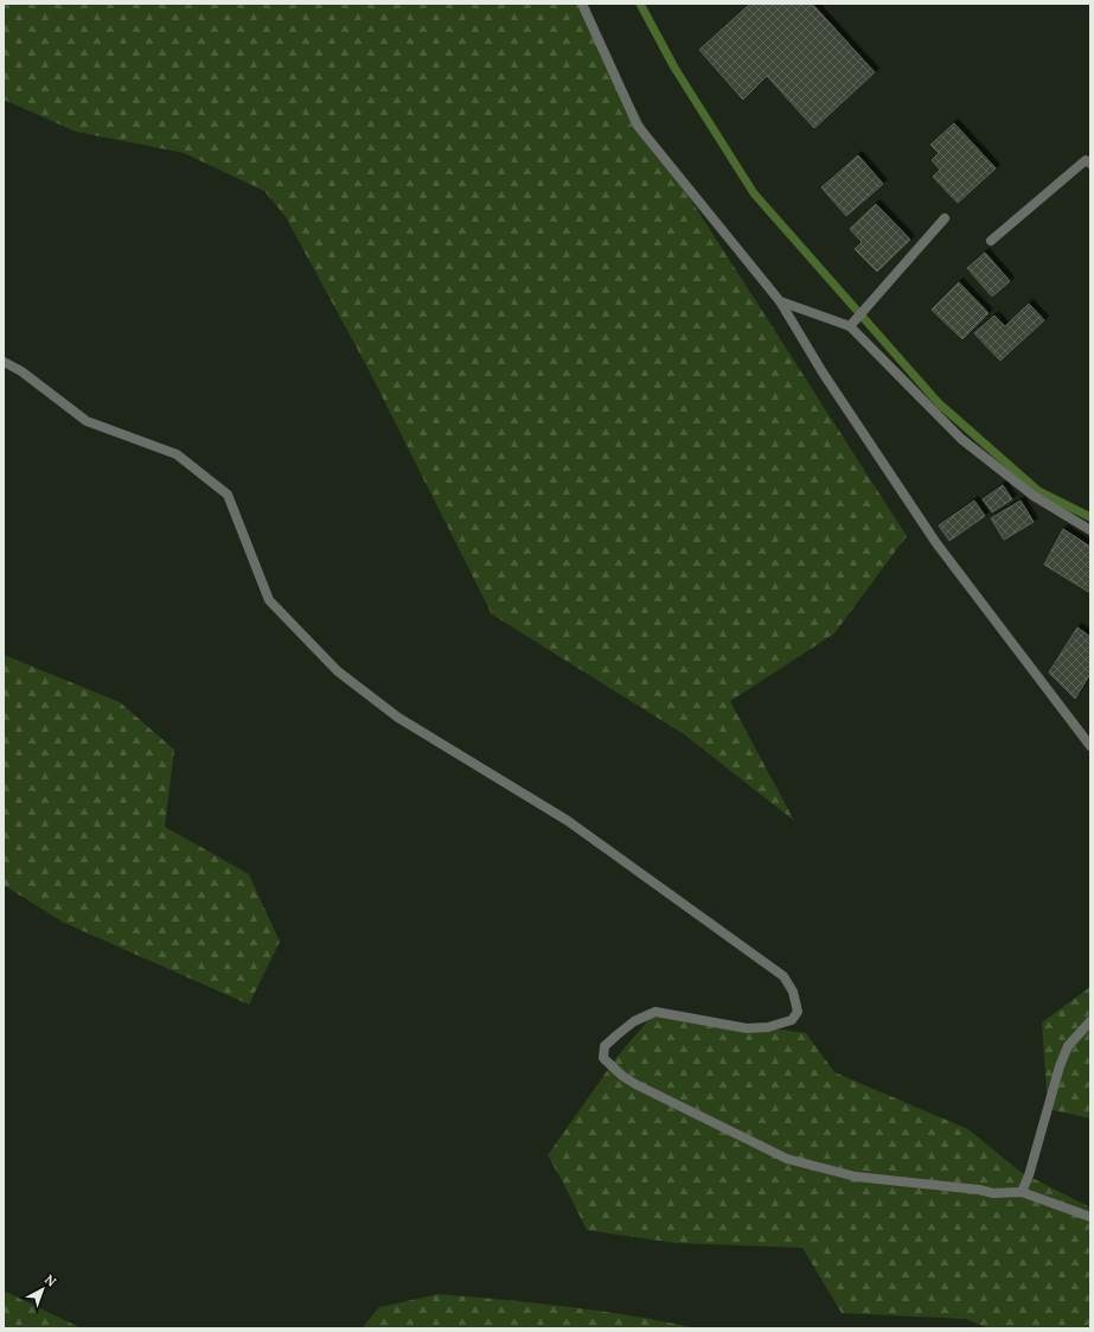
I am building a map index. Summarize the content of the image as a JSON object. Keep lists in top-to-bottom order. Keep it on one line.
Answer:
{"north":"top right"}
